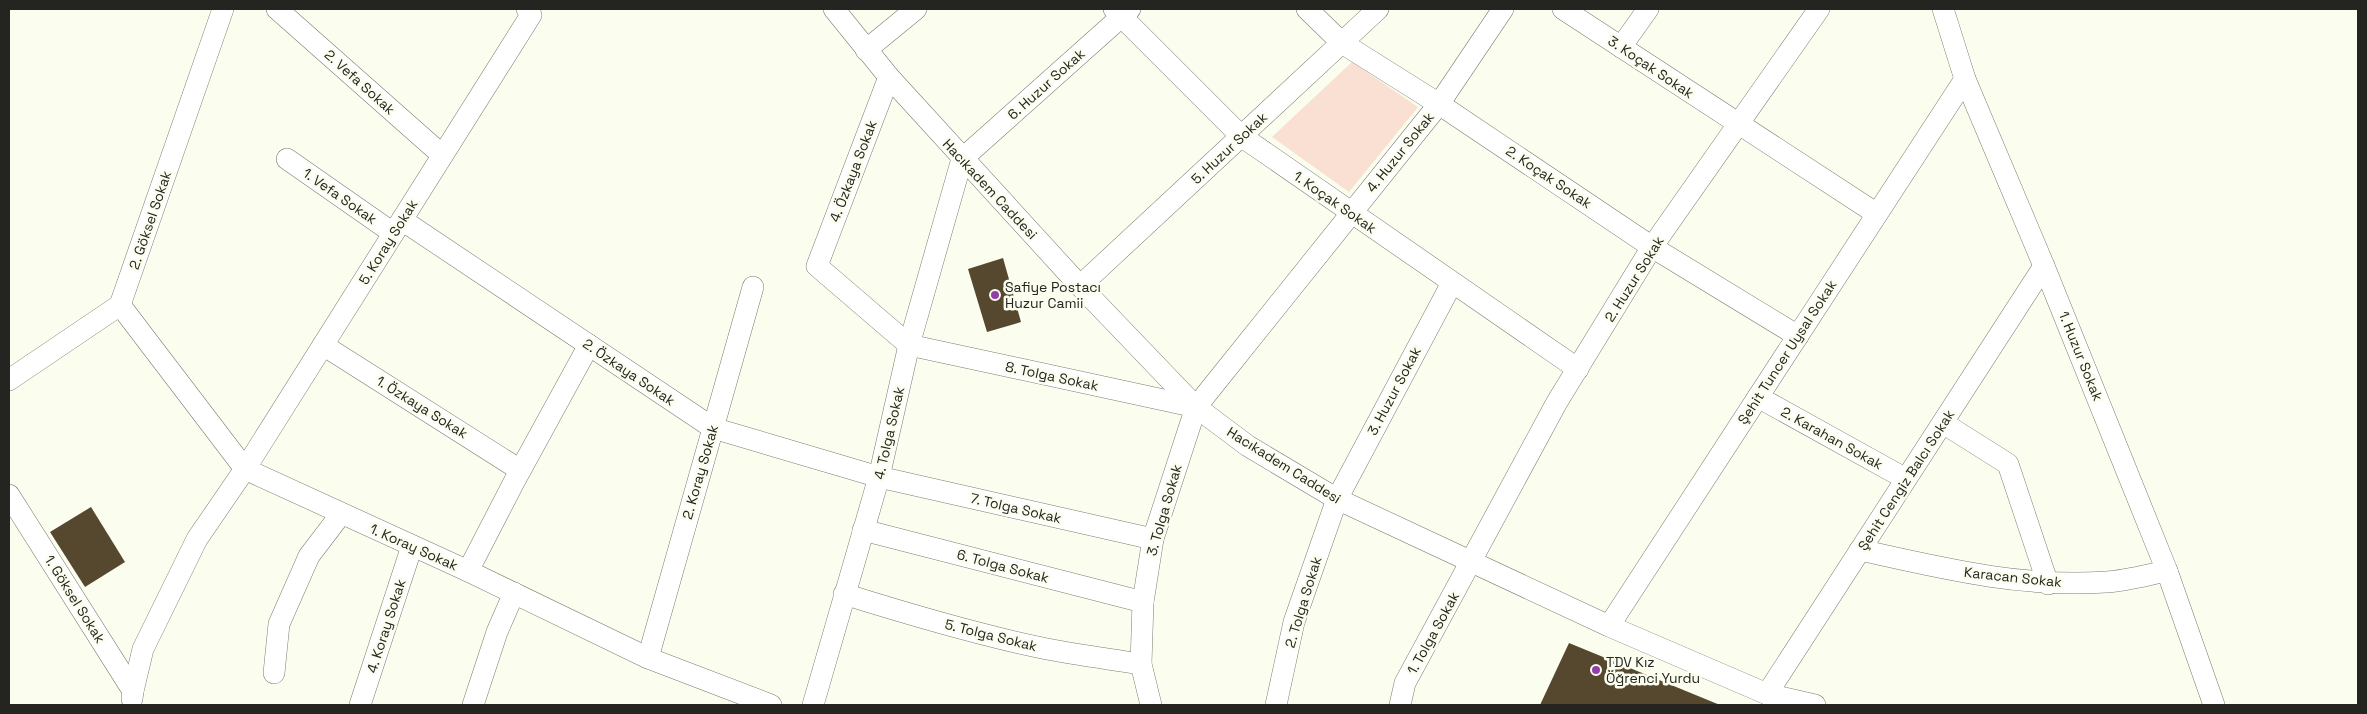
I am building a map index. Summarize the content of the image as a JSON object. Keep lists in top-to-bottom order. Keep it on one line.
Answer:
{"streets":{"street":["3. Koçak Sokak","2. Vefa Sokak","6. Huzur Sokak","5. Huzur Sokak","4. Huzur Sokak","4. Özkaya Sokak","2. Koçak Sokak","Hacıkadem Caddesi","1. Vefa Sokak","1. Koçak Sokak","2. Göksel Sokak","5. Koray Sokak","2. Huzur Sokak","Şehit Tuncer Uysal Sokak","1. Huzur Sokak","2. Özkaya Sokak","8. Tolga Sokak","3. Huzur Sokak","1. Özkaya Sokak","4. Tolga Sokak","2. Karahan Sokak","2. Koray Sokak","Şehit Cengiz Balcı Sokak","7. Tolga Sokak","3. Tolga Sokak","1. Koray Sokak","6. Tolga Sokak","Karacan Sokak","1. Göksel Sokak","2. Tolga Sokak","4. Koray Sokak","1. Tolga Sokak","5. Tolga Sokak"]},"crossings":[["3. Koçak Sokak","2. Huzur Sokak"],["3. Koçak Sokak","Şehit Tuncer Uysal Sokak"],["2. Vefa Sokak","5. Koray Sokak"],["6. Huzur Sokak","Hacıkadem Caddesi"],["6. Huzur Sokak","1. Koçak Sokak"],["6. Huzur Sokak","4. Tolga Sokak"],["5. Huzur Sokak","2. Koçak Sokak"],["5. Huzur Sokak","Hacıkadem Caddesi"],["5. Huzur Sokak","1. Koçak Sokak"],["4. Huzur Sokak","2. Koçak Sokak"],["4. Huzur Sokak","Hacıkadem Caddesi"],["4. Huzur Sokak","1. Koçak Sokak"],["4. Huzur Sokak","8. Tolga Sokak"],["4. Huzur Sokak","3. Tolga Sokak"],["4. Özkaya Sokak","Hacıkadem Caddesi"],["4. Özkaya Sokak","8. Tolga Sokak"],["4. Özkaya Sokak","4. Tolga Sokak"],["2. Koçak Sokak","2. Huzur Sokak"],["2. Koçak Sokak","Şehit Tuncer Uysal Sokak"],["Hacıkadem Caddesi","2. Huzur Sokak"],["Hacıkadem Caddesi","Şehit Tuncer Uysal Sokak"],["Hacıkadem Caddesi","8. Tolga Sokak"],["Hacıkadem Caddesi","3. Huzur Sokak"],["Hacıkadem Caddesi","4. Tolga Sokak"],["Hacıkadem Caddesi","Şehit Cengiz Balcı Sokak"],["Hacıkadem Caddesi","3. Tolga Sokak"],["Hacıkadem Caddesi","2. Tolga Sokak"],["Hacıkadem Caddesi","1. Tolga Sokak"],["1. Vefa Sokak","5. Koray Sokak"],["1. Vefa Sokak","2. Özkaya Sokak"],["1. Koçak Sokak","2. Huzur Sokak"],["1. Koçak Sokak","3. Huzur Sokak"],["2. Göksel Sokak","1. Koray Sokak"],["5. Koray Sokak","2. Özkaya Sokak"],["5. Koray Sokak","1. Özkaya Sokak"],["5. Koray Sokak","1. Koray Sokak"],["5. Koray Sokak","1. Göksel Sokak"],["2. Huzur Sokak","1. Tolga Sokak"],["Şehit Tuncer Uysal Sokak","1. Huzur Sokak"],["Şehit Tuncer Uysal Sokak","2. Karahan Sokak"],["1. Huzur Sokak","Şehit Cengiz Balcı Sokak"],["1. Huzur Sokak","Karacan Sokak"],["2. Özkaya Sokak","4. Tolga Sokak"],["2. Özkaya Sokak","2. Koray Sokak"],["2. Özkaya Sokak","7. Tolga Sokak"],["8. Tolga Sokak","4. Tolga Sokak"],["8. Tolga Sokak","3. Tolga Sokak"],["3. Huzur Sokak","2. Tolga Sokak"],["4. Tolga Sokak","7. Tolga Sokak"],["4. Tolga Sokak","6. Tolga Sokak"],["4. Tolga Sokak","5. Tolga Sokak"],["2. Karahan Sokak","Şehit Cengiz Balcı Sokak"],["2. Koray Sokak","1. Koray Sokak"],["Şehit Cengiz Balcı Sokak","Karacan Sokak"],["7. Tolga Sokak","3. Tolga Sokak"],["3. Tolga Sokak","6. Tolga Sokak"],["3. Tolga Sokak","5. Tolga Sokak"],["1. Koray Sokak","4. Koray Sokak"]],"places":["Safiye Postacı Huzur Camii","TDV Kız Öğrenci Yurdu"]}
